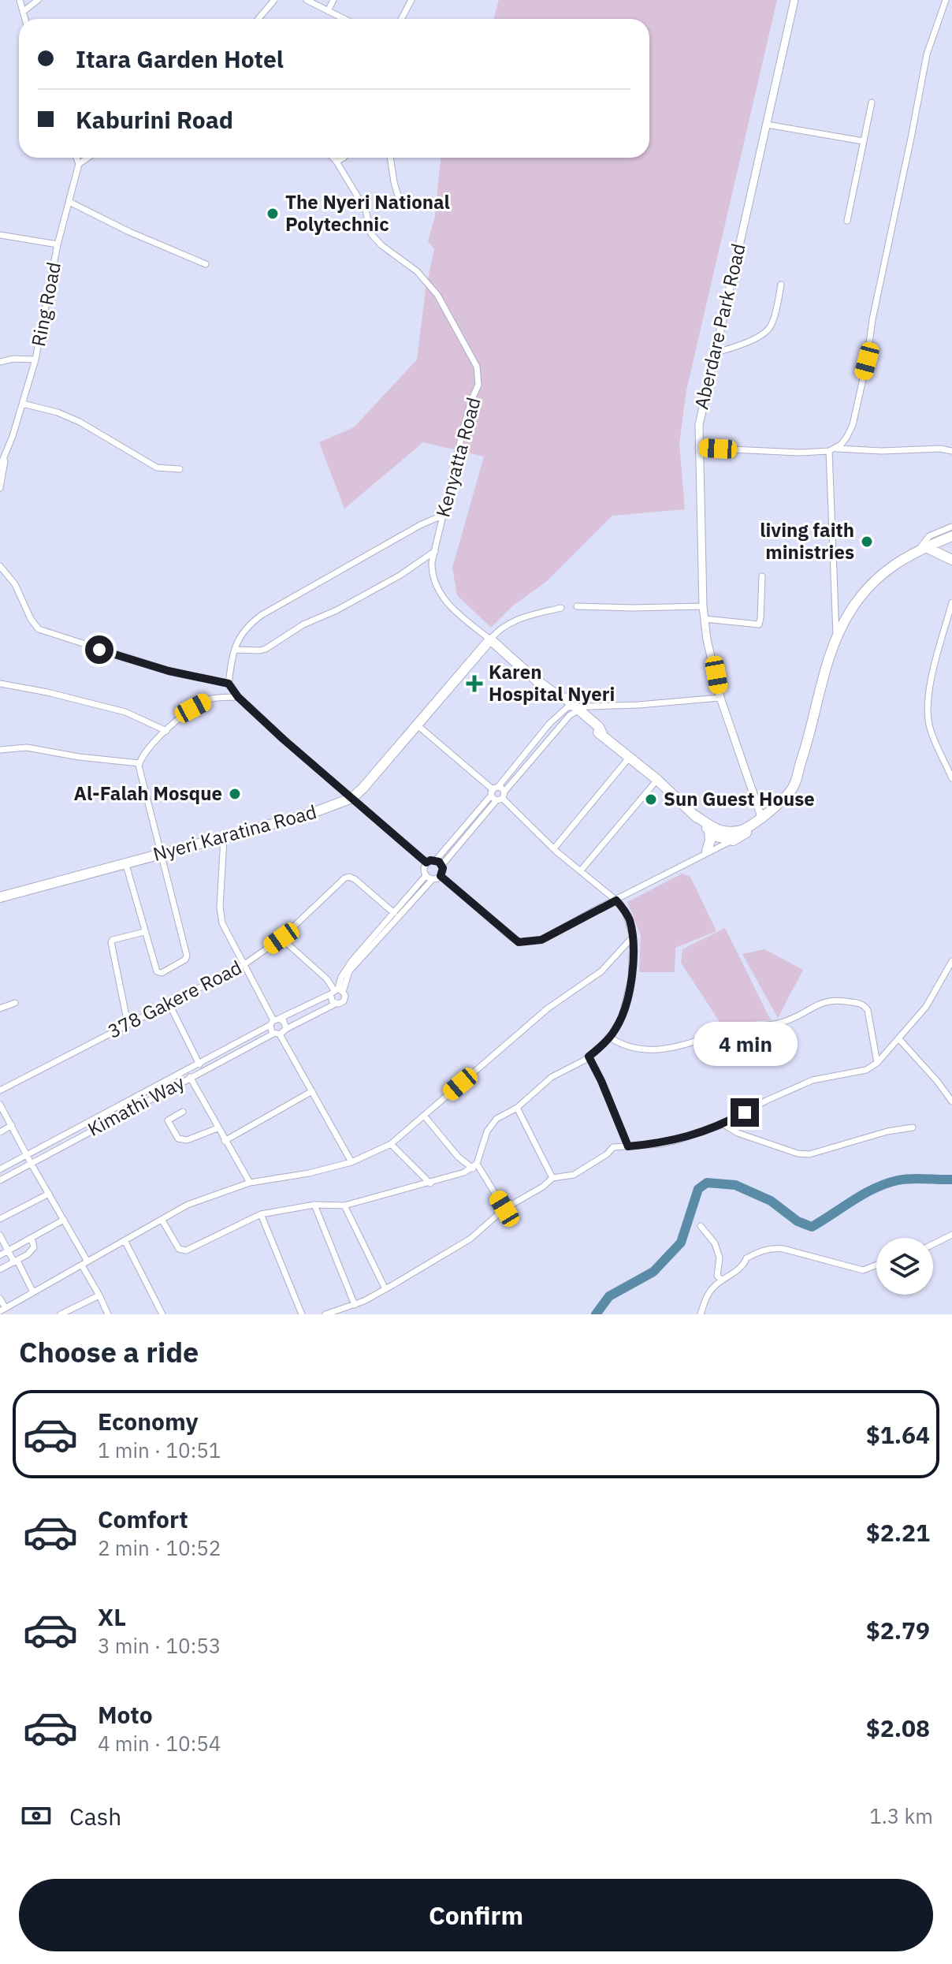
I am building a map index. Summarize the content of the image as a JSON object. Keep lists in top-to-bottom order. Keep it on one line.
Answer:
{"streets":{"highway":["Nyeri Karatina Road"],"street":["Ring Road","Aberdare Park Road","Kenyatta Road","378 Gakere Road","Kimathi Way"]},"crossings":[["Kenyatta Road","Nyeri Karatina Road"]],"places":{"other":["The Nyeri National Polytechnic","living faith ministries","Al-Falah Mosque","Sun Guest House"],"health":["Karen Hospital Nyeri"]},"page":{"banner":["Itara Garden Hotel","Kaburini Road"],"bubble":"4 min","heading":"Choose a ride","list":[{"name":"Economy","note":"1 min · 10:51","value":"$1.64"},{"name":"Comfort","note":"2 min · 10:52","value":"$2.21"},{"name":"XL","note":"3 min · 10:53","value":"$2.79"},{"name":"Moto","note":"4 min · 10:54","value":"$2.08"}],"pay":["Cash","1.3 km"],"buttons":"Confirm"}}
